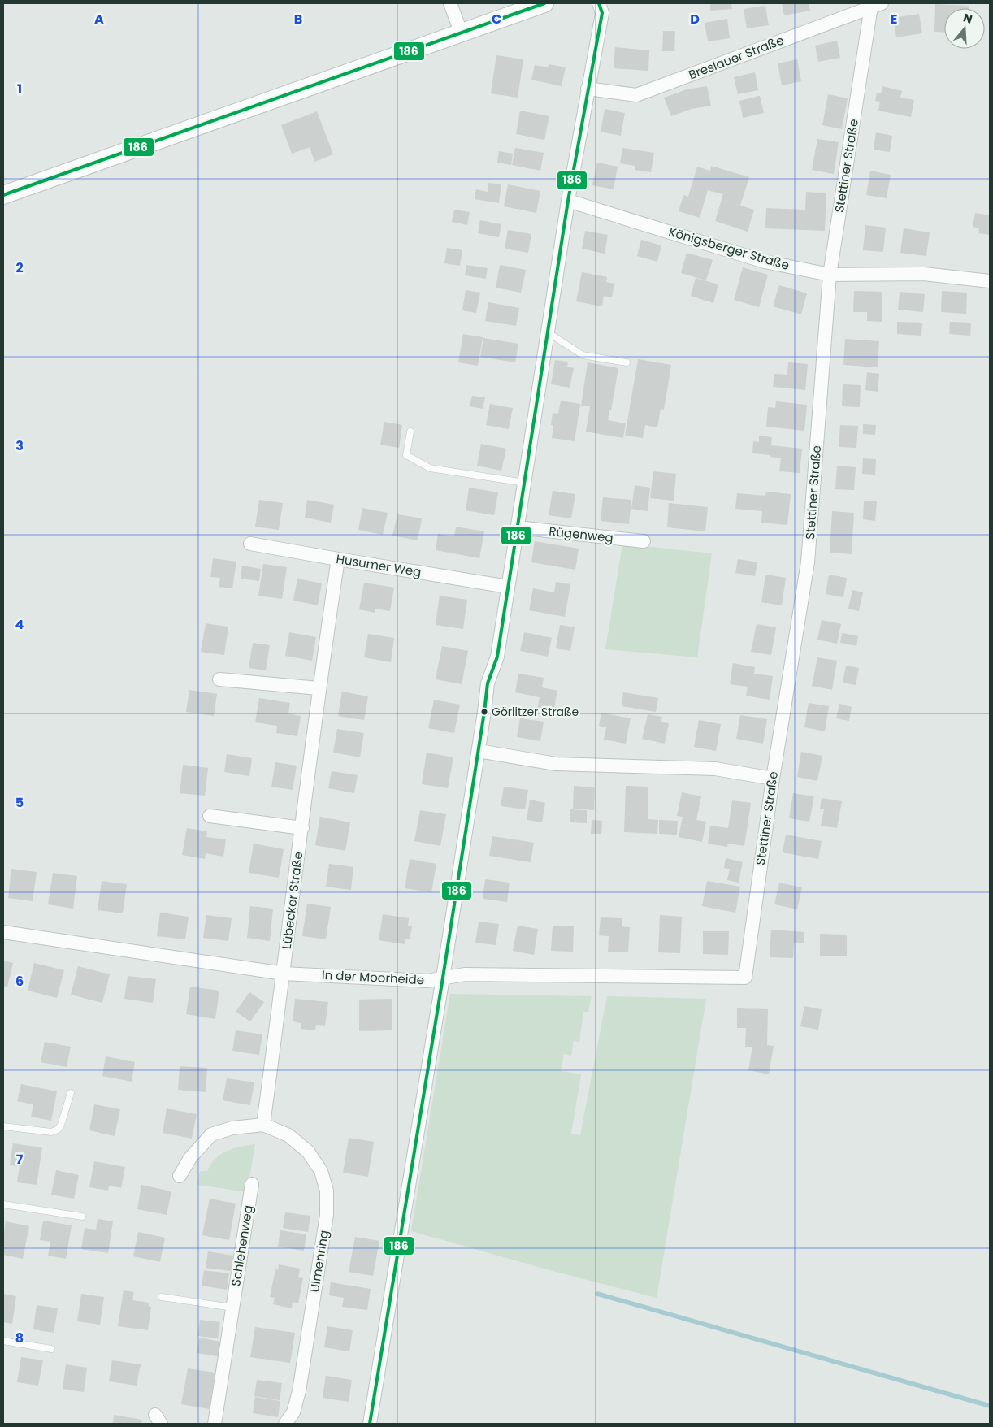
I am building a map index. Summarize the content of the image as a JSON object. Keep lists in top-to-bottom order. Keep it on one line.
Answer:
{"streets":{"street":["Breslauer Straße","Stettiner Straße","Königsberger Straße","Rügenweg","Husumer Weg","Lübecker Straße","In der Moorheide","Schlehenweg","Ulmenring"]},"crossings":[["Breslauer Straße","Stettiner Straße"],["Stettiner Straße","Königsberger Straße"],["Stettiner Straße","In der Moorheide"],["Husumer Weg","Lübecker Straße"],["Lübecker Straße","In der Moorheide"]],"places":["Görlitzer Straße"],"lines":["transit line 186"],"north":"top","grid":{"columns":["A","B","C","D","E"],"rows":["1","2","3","4","5","6","7","8"]}}
